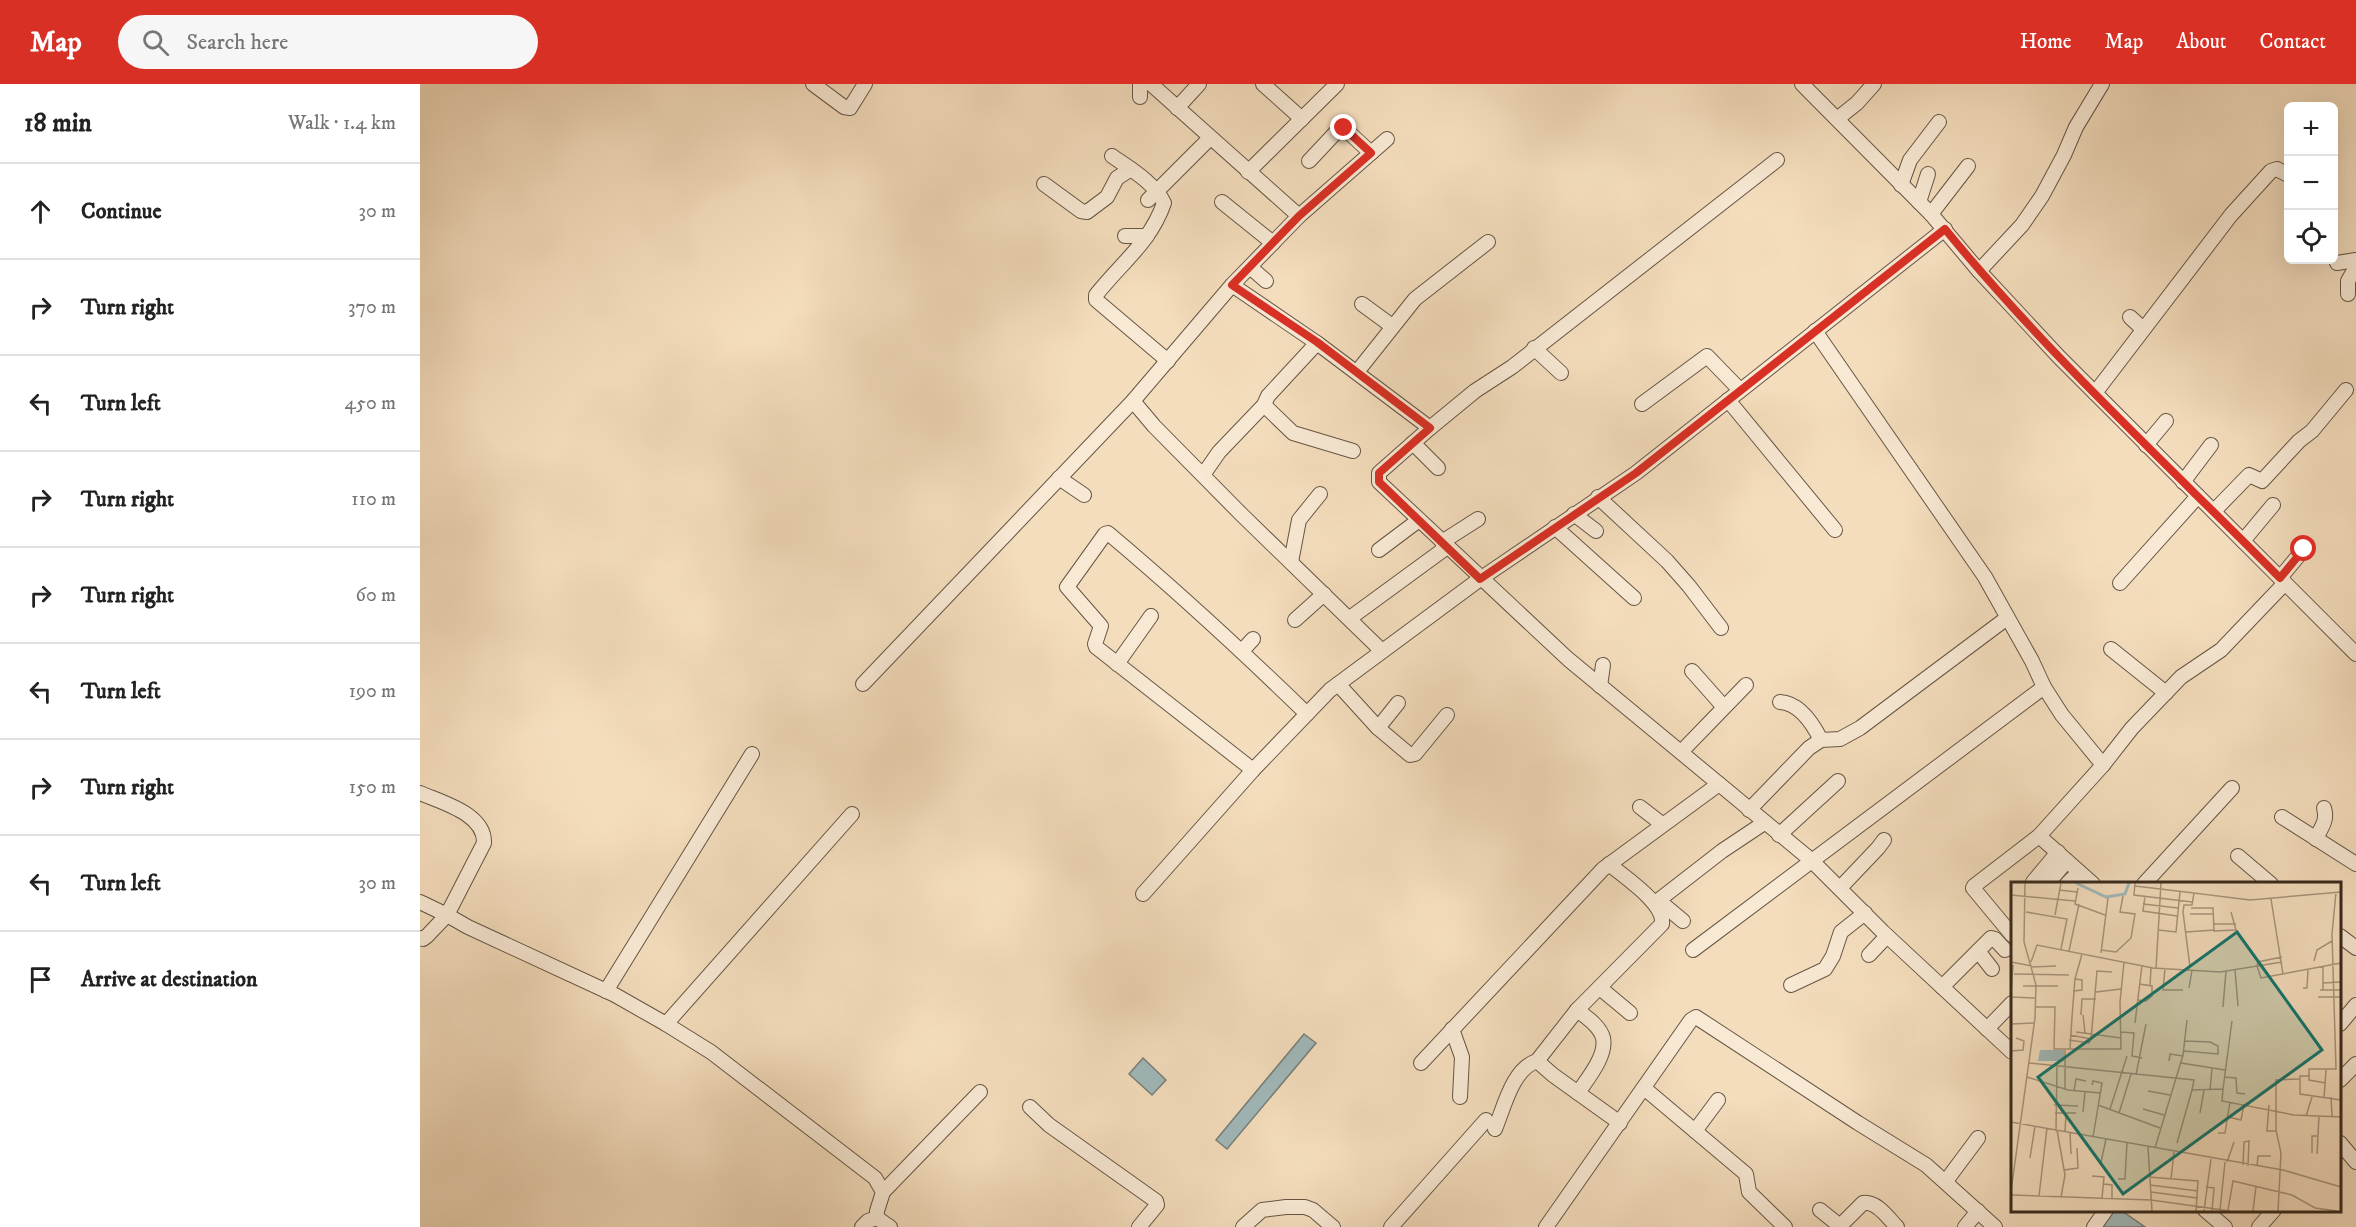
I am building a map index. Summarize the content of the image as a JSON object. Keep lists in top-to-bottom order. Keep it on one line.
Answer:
{"page":{"header":"Map","search":"Search here","nav":["Home","Map","About","Contact"],"heading":["18 min","Walk · 1.4 km"],"map_buttons":["+","−"],"list":[["Continue","30 m"],["Turn right","370 m"],["Turn left","450 m"],["Turn right","110 m"],["Turn right","60 m"],["Turn left","190 m"],["Turn right","150 m"],["Turn left","30 m"],"Arrive at destination"]}}
